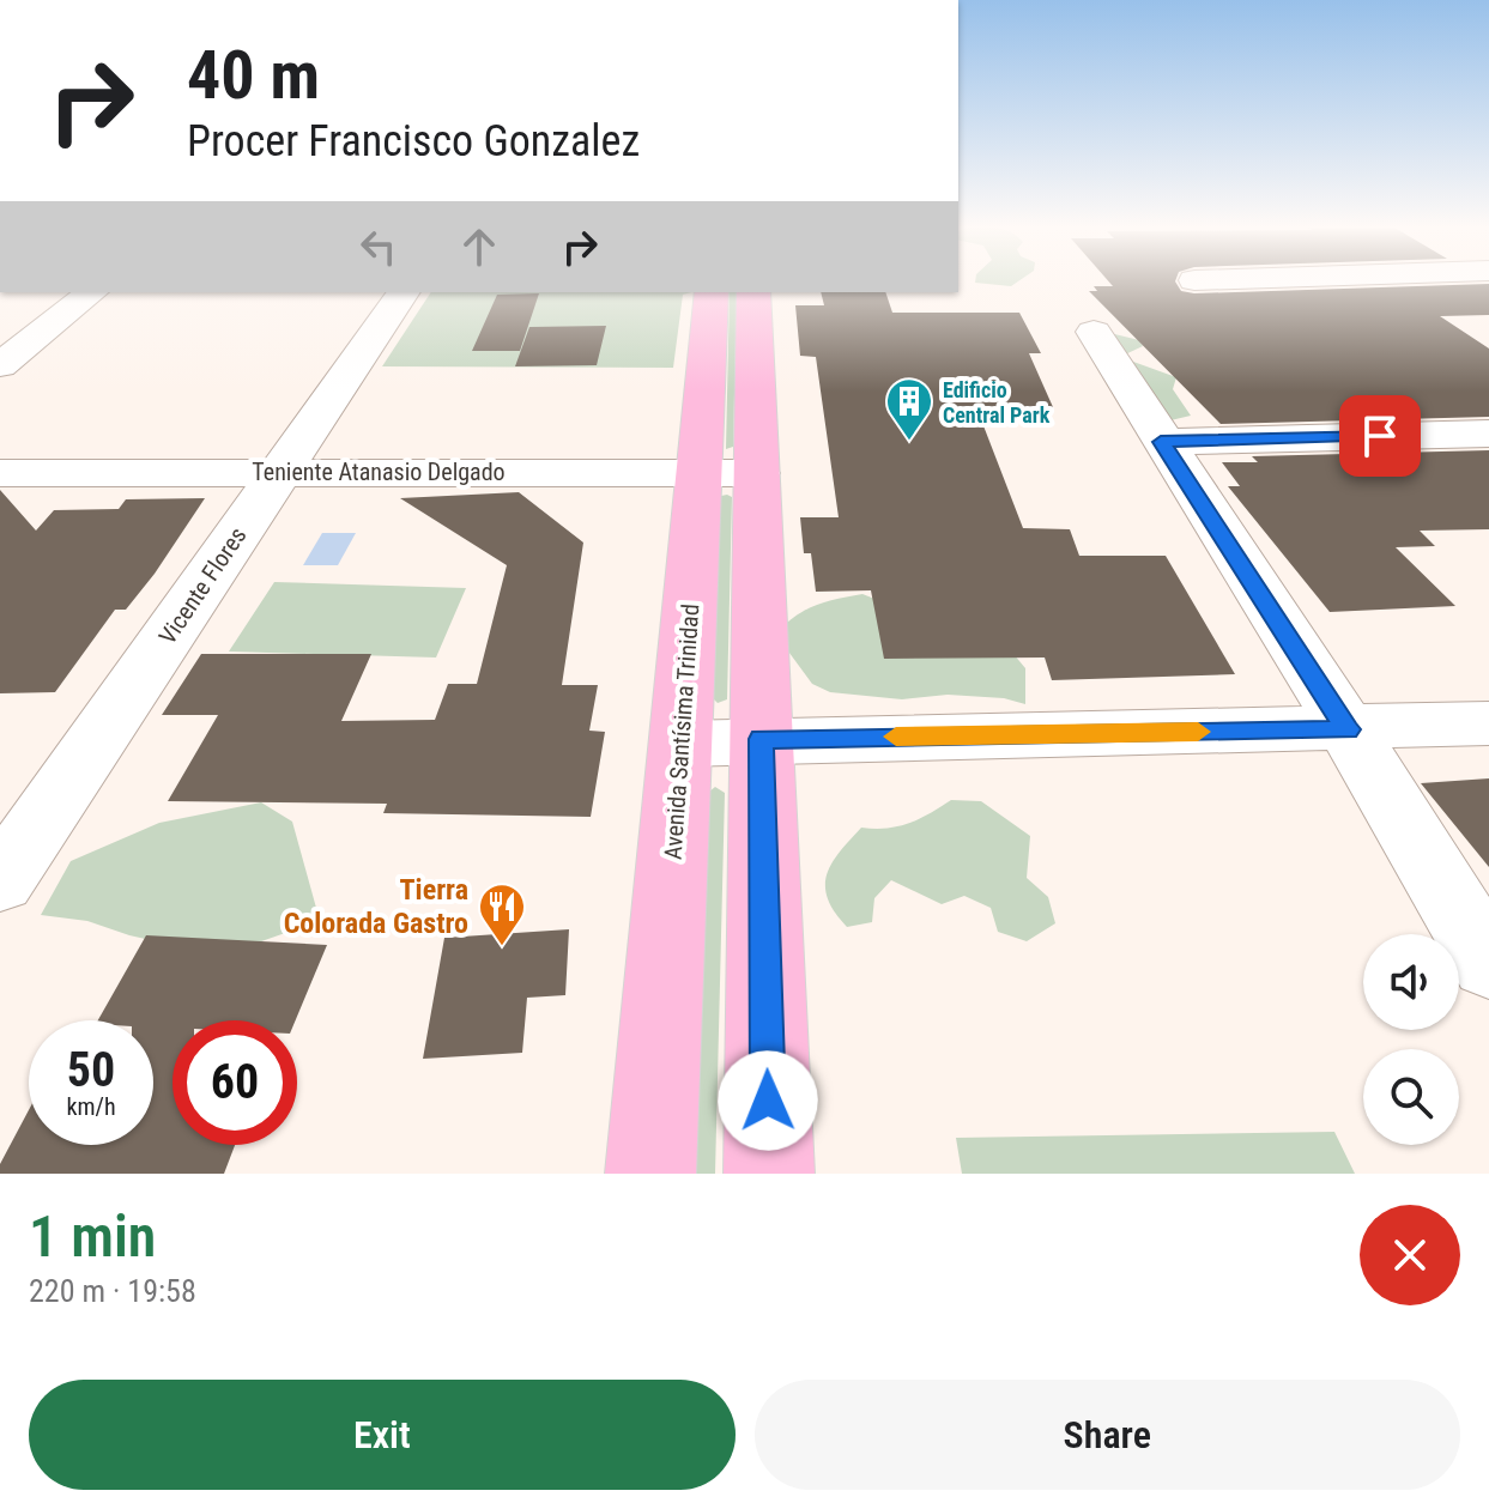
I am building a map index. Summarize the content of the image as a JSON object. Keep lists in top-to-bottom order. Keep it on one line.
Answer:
{"streets":{"main road":["Avenida Santísima Trinidad"],"street":["Teniente Atanasio Delgado","Vicente Flores"]},"crossings":[["Teniente Atanasio Delgado","Vicente Flores"],["Teniente Atanasio Delgado","Avenida Santísima Trinidad"]],"places":{"building":["Edificio Central Park"],"restaurant":["Tierra Colorada Gastro"]},"page":{"turn":["40 m","Procer Francisco Gonzalez"],"speed":"50 km/h","limit":"60","heading":["1 min","220 m · 19:58"],"buttons":["Exit","Share"]}}
